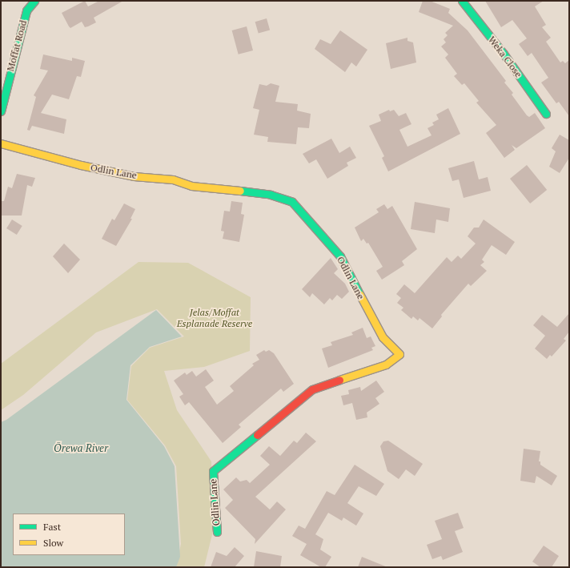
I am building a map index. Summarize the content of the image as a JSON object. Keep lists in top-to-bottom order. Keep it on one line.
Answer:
{"streets":{"street":["Moffat Road","Weka Close","Odlin Lane"]},"water":["Ōrewa River"],"parks":["Jelas/Moffat Esplanade Reserve"],"legend":["Fast","Slow"]}
